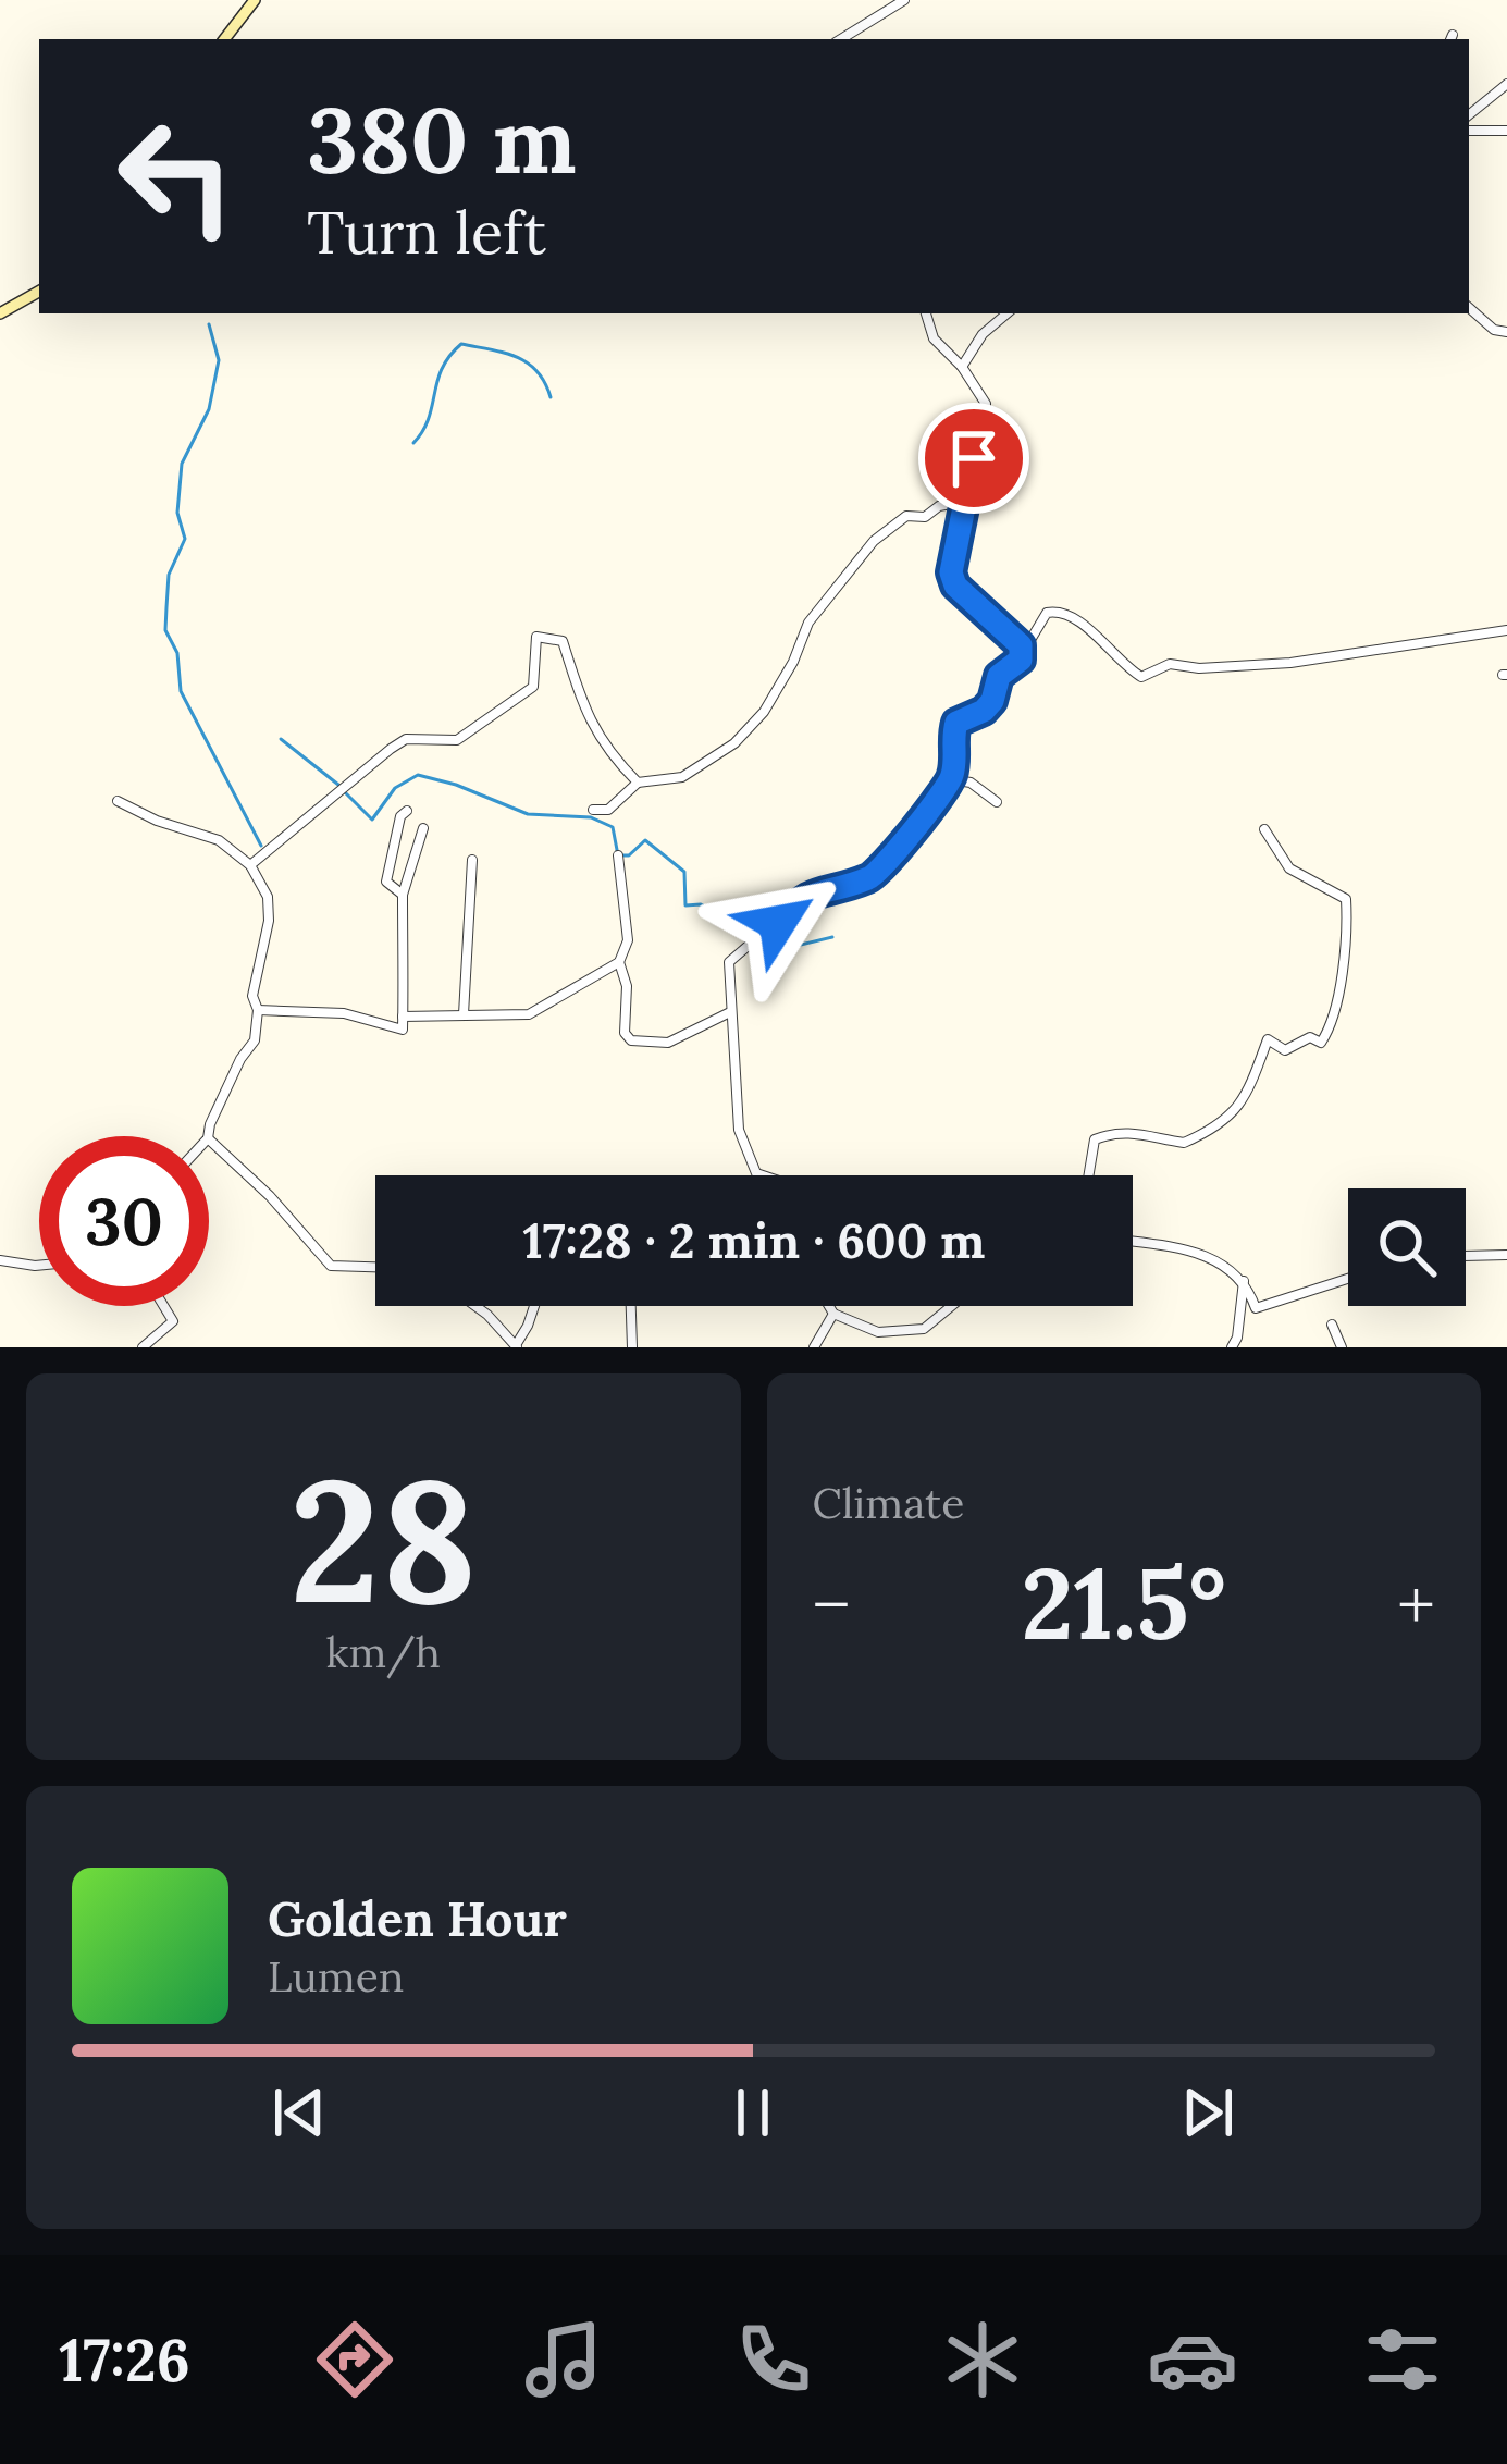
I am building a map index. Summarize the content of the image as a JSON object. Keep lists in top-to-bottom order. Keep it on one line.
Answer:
{"page":{"turn":["380 m","Turn left"],"limit":"30","trip":"17:28 · 2 min · 600 m","tile":[["28","km/h"],"Climate"],"heat":["−","21.5°","+"],"song":["Golden Hour","Lumen"],"tabs":"17:26"}}
